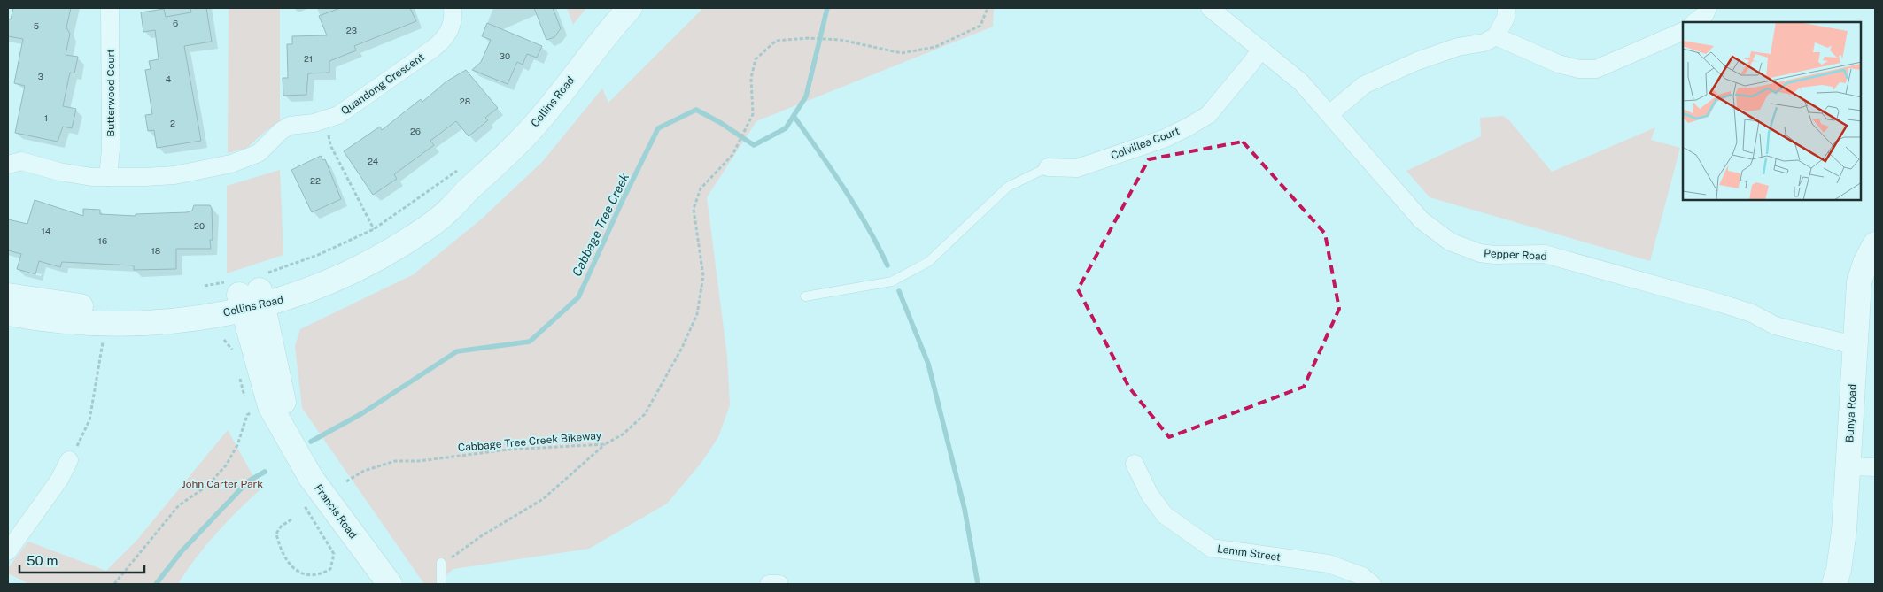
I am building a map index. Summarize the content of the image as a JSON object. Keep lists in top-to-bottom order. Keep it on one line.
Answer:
{"streets":{"main road":["Collins Road","Bunya Road","Francis Road"],"street":["Quandong Crescent","Butterwood Court","Colvillea Court","Pepper Road","Lemm Street"],"path":["Cabbage Tree Creek Bikeway"]},"crossings":[["Quandong Crescent","Butterwood Court"],["Collins Road","Francis Road"],["Colvillea Court","Pepper Road"],["Pepper Road","Bunya Road"]],"water":["Cabbage Tree Creek"],"parks":["John Carter Park"],"house_numbers":["6","5","23","30","21","3","4","28","1","2","26","24","22","20","14","16","18"],"scale_bar":"50 m"}
